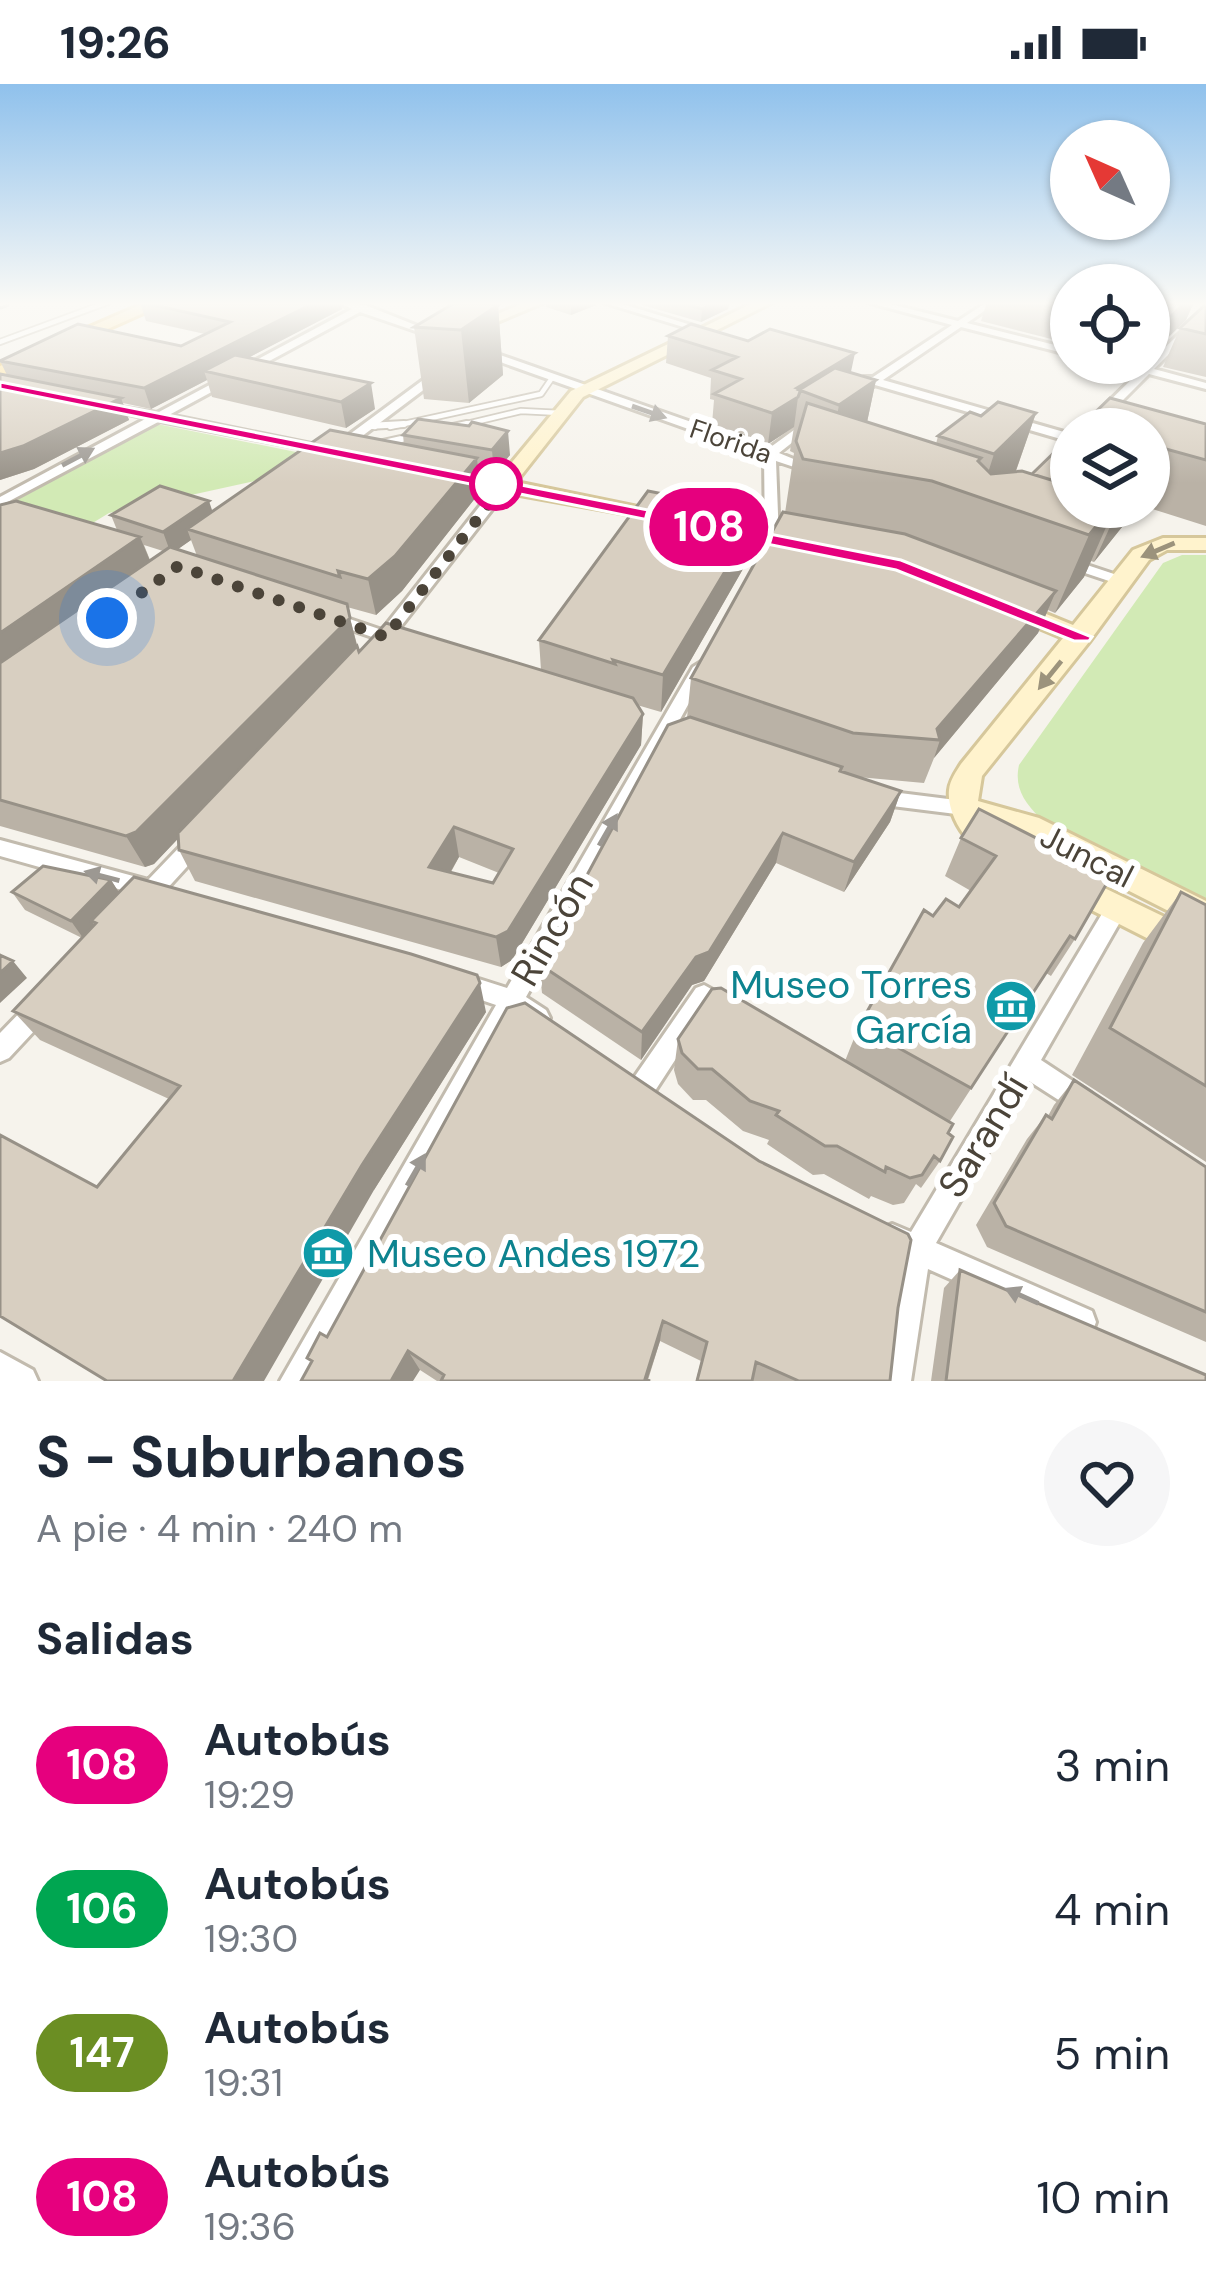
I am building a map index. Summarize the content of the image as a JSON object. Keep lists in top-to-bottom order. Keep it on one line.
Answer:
{"streets":{"street":["Florida","Juncal","Rincón","Sarandí"]},"crossings":[["Juncal","Sarandí"]],"one_way":["Rincón"],"places":{"museum":["Museo Torres García","Museo Andes 1972"]},"lines":["bus line 108"],"north":"top left","page":{"status":"19:26","on_map":"108","heading":[["S - Suburbanos","A pie · 4 min · 240 m"],"Salidas"],"list":[{"mark":"108","name":"Autobús","note":"19:29","value":"3 min"},{"mark":"106","name":"Autobús","note":"19:30","value":"4 min"},{"mark":"147","name":"Autobús","note":"19:31","value":"5 min"},{"mark":"108","name":"Autobús","note":"19:36","value":"10 min"}]}}
